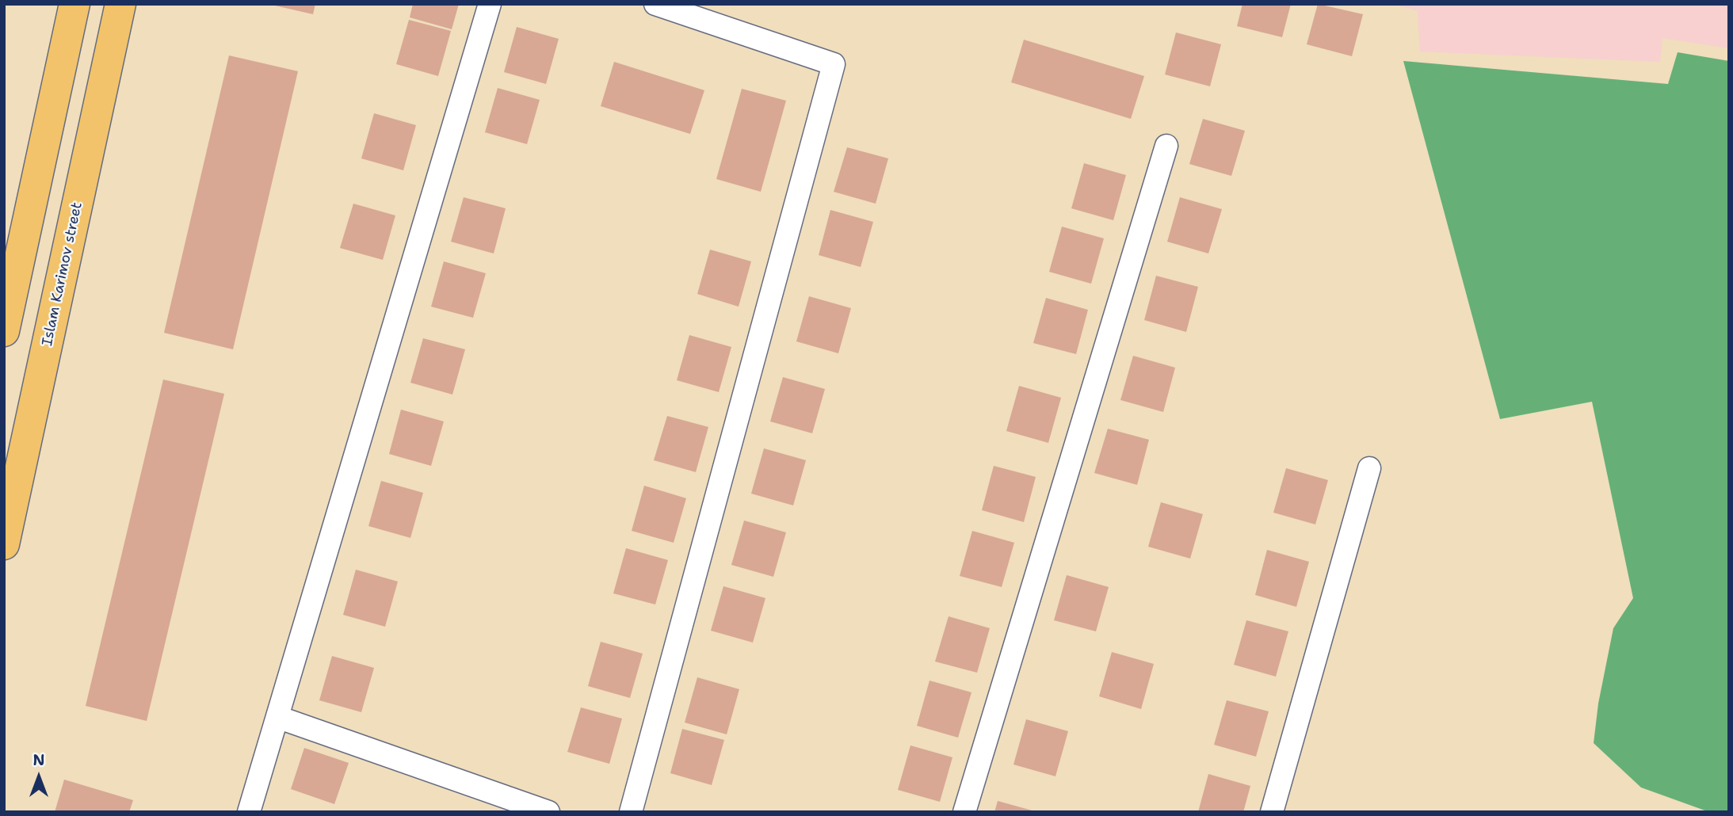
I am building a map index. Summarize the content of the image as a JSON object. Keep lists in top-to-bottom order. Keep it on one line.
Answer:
{"streets":{"main road":["Islam Karimov street"]},"north":"top"}
